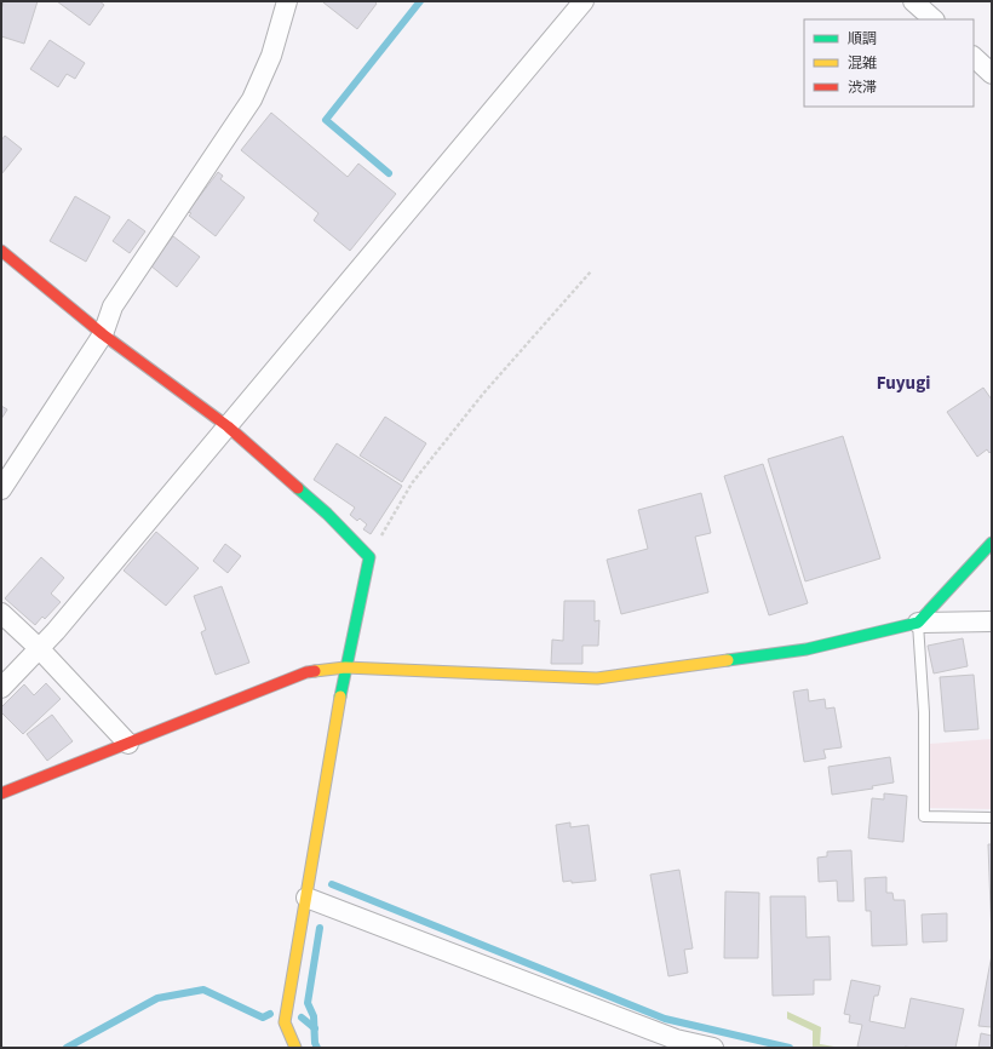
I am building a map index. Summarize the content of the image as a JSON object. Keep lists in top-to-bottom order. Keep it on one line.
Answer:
{"districts":["Fuyugi"],"legend":["順調","混雑","渋滞"]}
